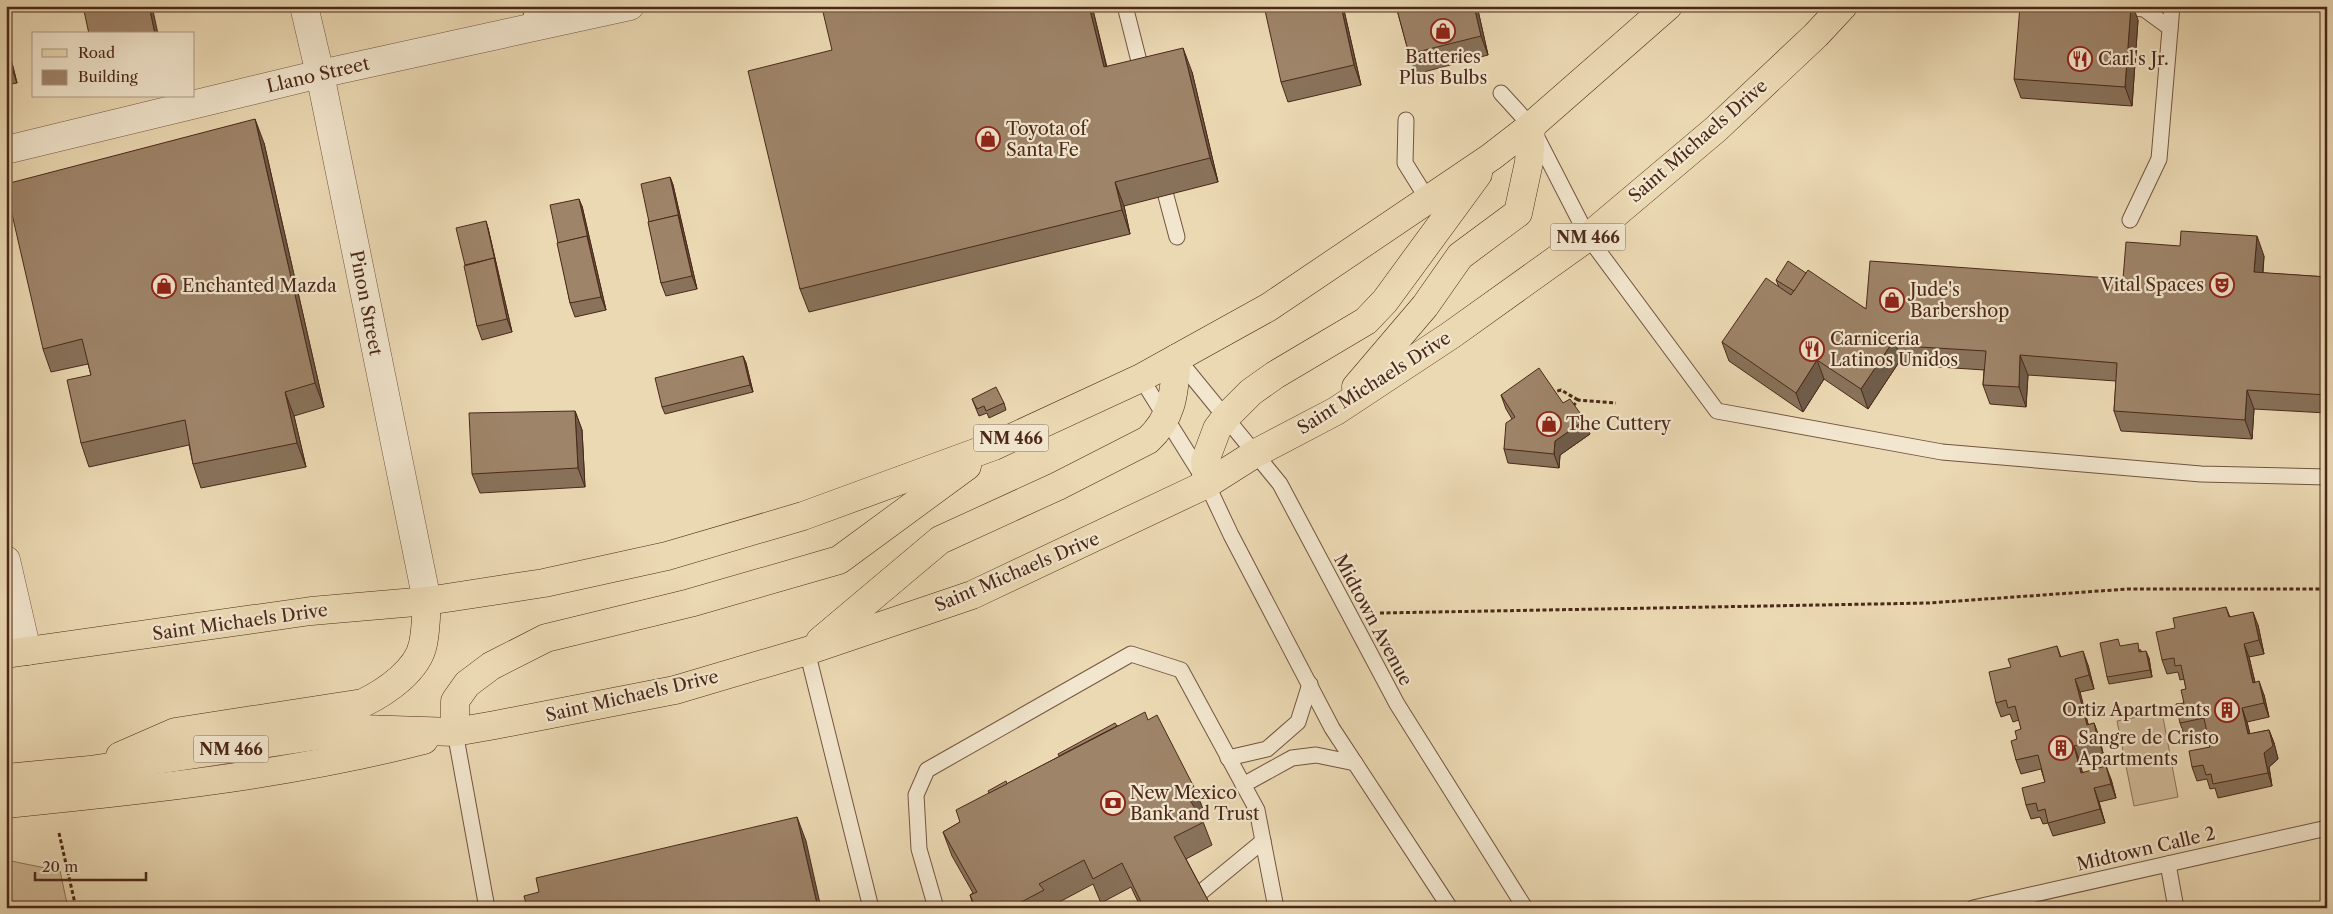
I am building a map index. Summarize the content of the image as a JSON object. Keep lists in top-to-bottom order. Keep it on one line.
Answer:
{"streets":{"main road":["Saint Michaels Drive","NM 466"],"street":["Llano Street","Pinon Street"],"lane":["Midtown Avenue","Midtown Calle 2"]},"crossings":[["Llano Street","Pinon Street"],["Saint Michaels Drive","Pinon Street"],["Saint Michaels Drive","Midtown Avenue"]],"places":{"shop":["Batteries Plus Bulbs","Toyota of Santa Fe","Enchanted Mazda","Jude's Barbershop","The Cuttery"],"restaurant":["Carl's Jr.","Carniceria Latinos Unidos"],"theatre":["Vital Spaces"],"building":["Ortiz Apartments","Sangre de Cristo Apartments"],"bank":["New Mexico Bank and Trust"]},"legend":["Road","Building"],"scale_bar":"20 m"}
